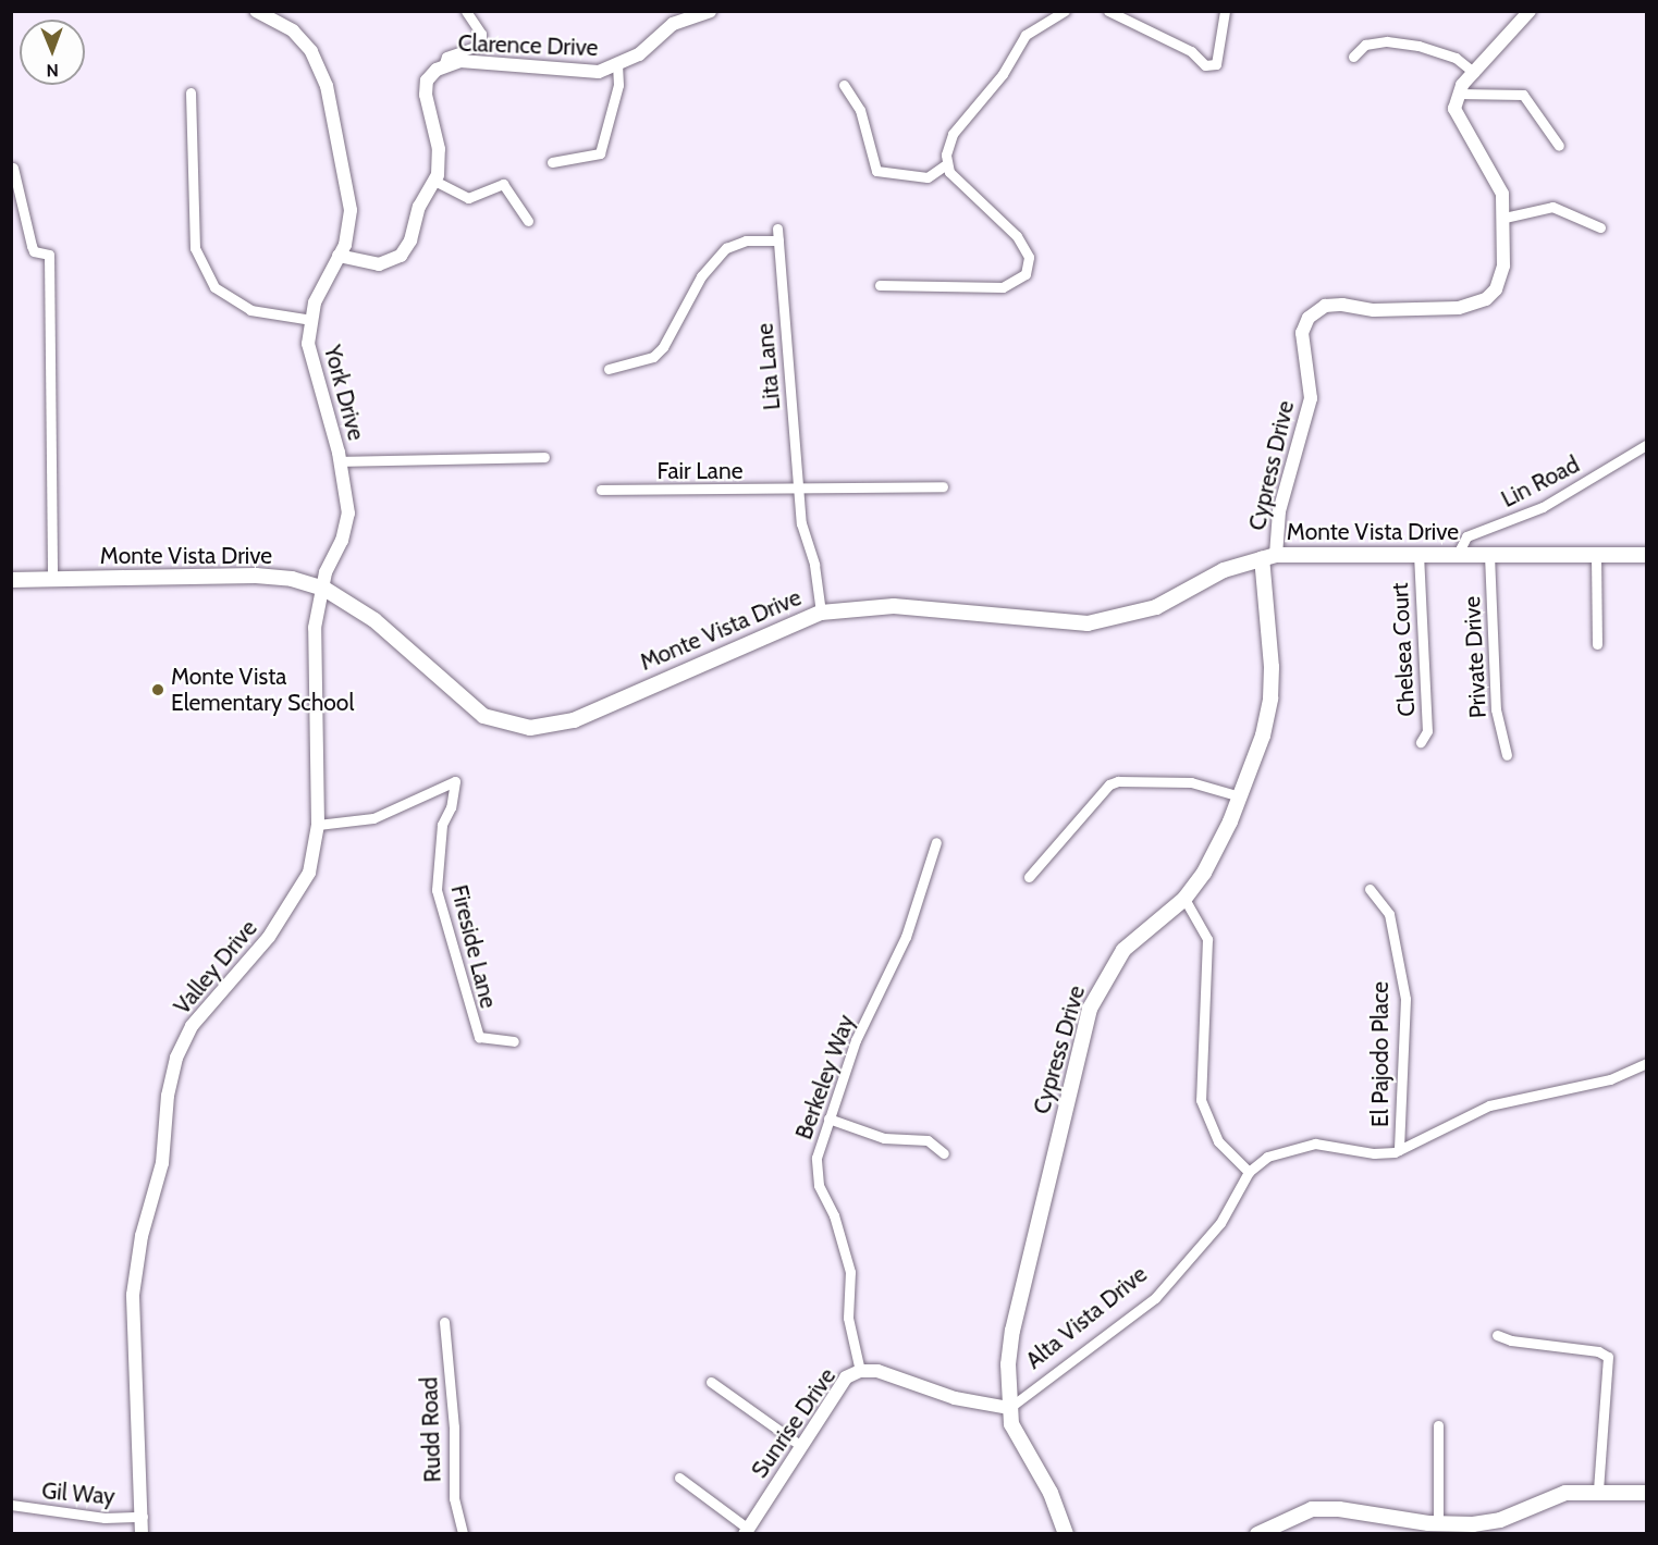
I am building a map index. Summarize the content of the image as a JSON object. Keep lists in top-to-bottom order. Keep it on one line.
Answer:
{"streets":{"main road":["Cypress Drive","Monte Vista Drive"],"street":["Clarence Drive","Lita Lane","York Drive","Fair Lane","Lin Road","Chelsea Court","Private Drive","Fireside Lane","Valley Drive","El Pajodo Place","Berkeley Way","Alta Vista Drive","Sunrise Drive","Rudd Road","Gil Way"]},"crossings":[["Clarence Drive","York Drive"],["Lita Lane","Fair Lane"],["Lita Lane","Monte Vista Drive"],["York Drive","Monte Vista Drive"],["York Drive","Valley Drive"],["Cypress Drive","Monte Vista Drive"],["Cypress Drive","Alta Vista Drive"],["Cypress Drive","Sunrise Drive"],["Lin Road","Monte Vista Drive"],["Monte Vista Drive","Chelsea Court"],["Monte Vista Drive","Private Drive"],["Monte Vista Drive","Valley Drive"],["Fireside Lane","Valley Drive"],["Valley Drive","Gil Way"],["El Pajodo Place","Alta Vista Drive"],["Berkeley Way","Sunrise Drive"],["Alta Vista Drive","Sunrise Drive"]],"places":["Monte Vista Elementary School"],"north":"bottom"}
